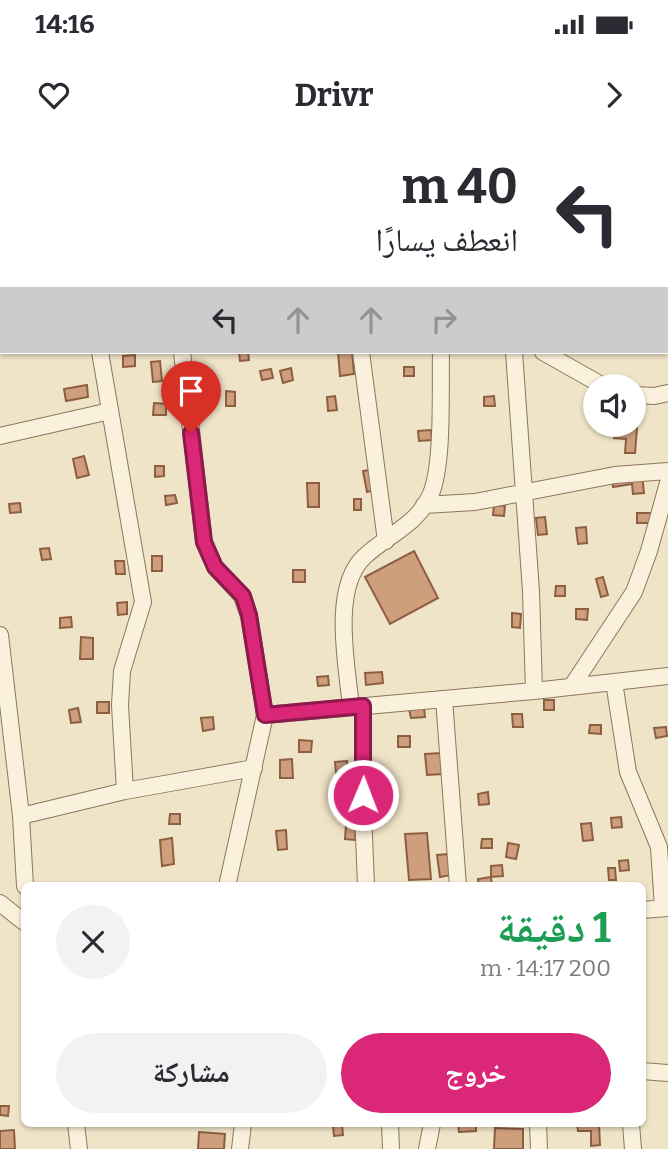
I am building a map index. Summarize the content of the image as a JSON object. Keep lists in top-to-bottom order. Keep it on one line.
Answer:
{"page":{"status":"14:16","header":"Drivr","turn":["40 m","انعطف يسارًا"],"heading":["1 دقيقة","200 m · 14:17"],"buttons":["خروج","مشاركة"]}}
